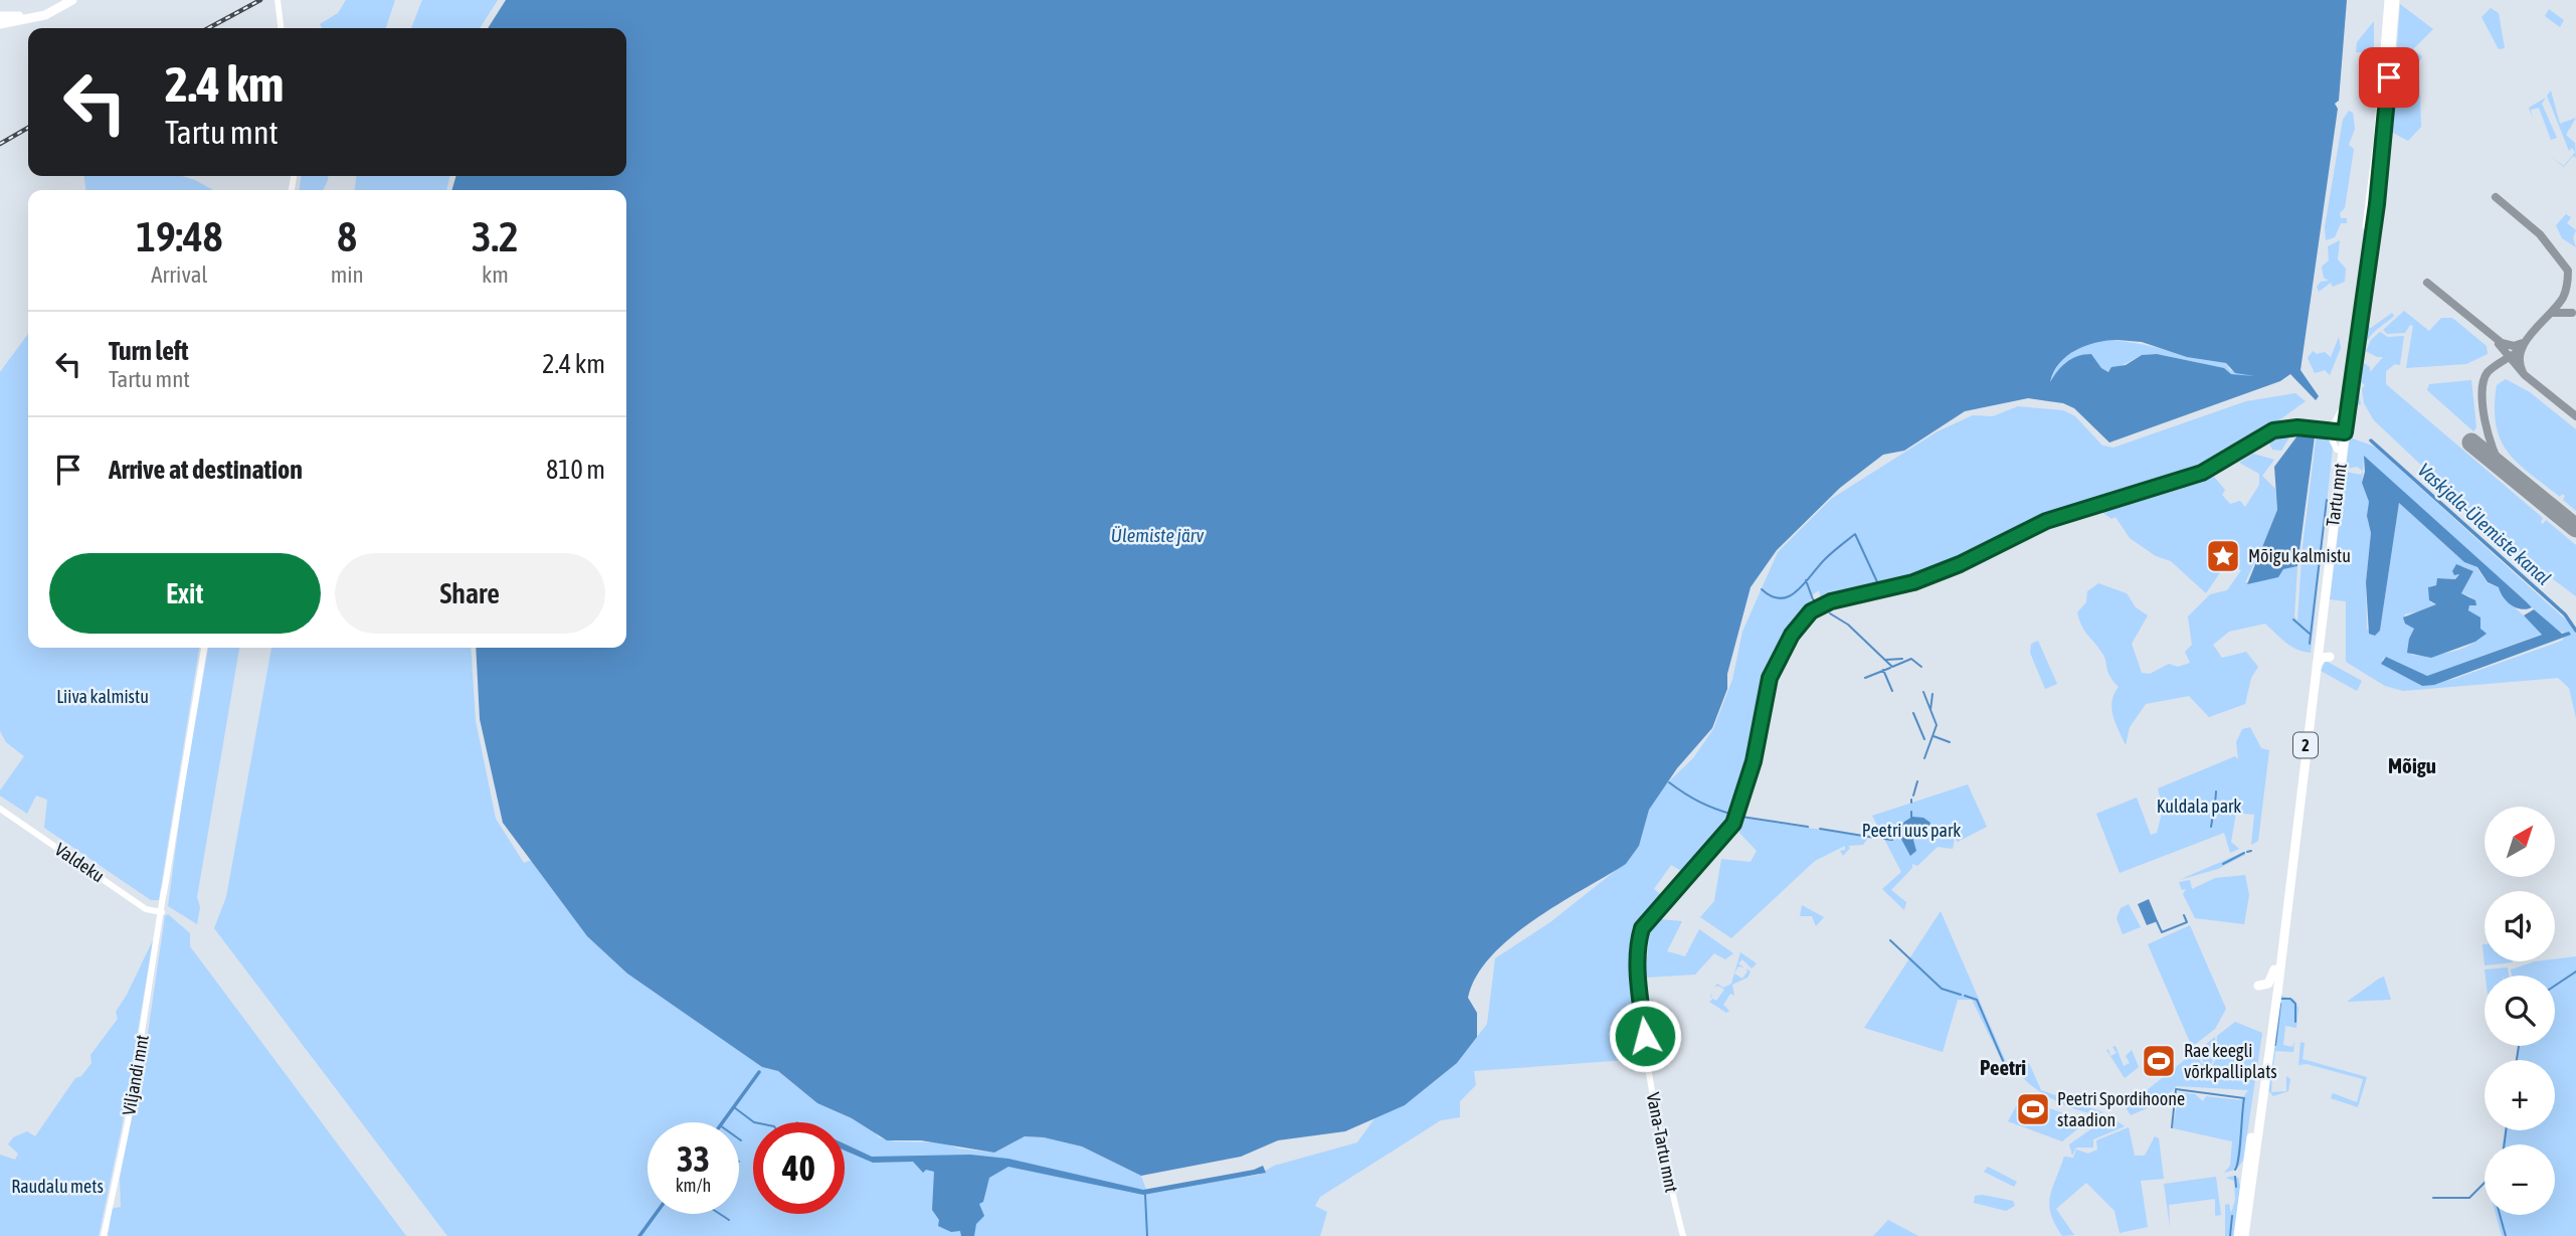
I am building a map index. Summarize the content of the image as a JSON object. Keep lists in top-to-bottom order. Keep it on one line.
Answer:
{"streets":{"highway":["Tartu mnt","2"],"street":["Valdeku","Viljandi mnt","Vana-Tartu mnt"]},"crossings":[["Tartu mnt","2"],["Tartu mnt","Vana-Tartu mnt"],["Valdeku","Viljandi mnt"]],"districts":["Mõigu","Peetri"],"water":["Vaskjala-Ülemiste kanal","Ülemiste järv"],"parks":["Liiva kalmistu","Kuldala park","Peetri uus park","Raudalu mets"],"places":{"place":["Mõigu kalmistu"],"sports":["Rae keegli võrkpalliplats","Peetri Spordihoone staadion"]},"north":"top right","page":{"turn":["2.4 km","Tartu mnt"],"eta":["19:48","Arrival","8","min","3.2","km"],"list":[{"name":"Turn left","note":"Tartu mnt","value":"2.4 km"},{"name":"Arrive at destination","value":"810 m"}],"buttons":["Exit","Share"],"map_buttons":["+","−"],"speed":"33 km/h","limit":"40"}}
